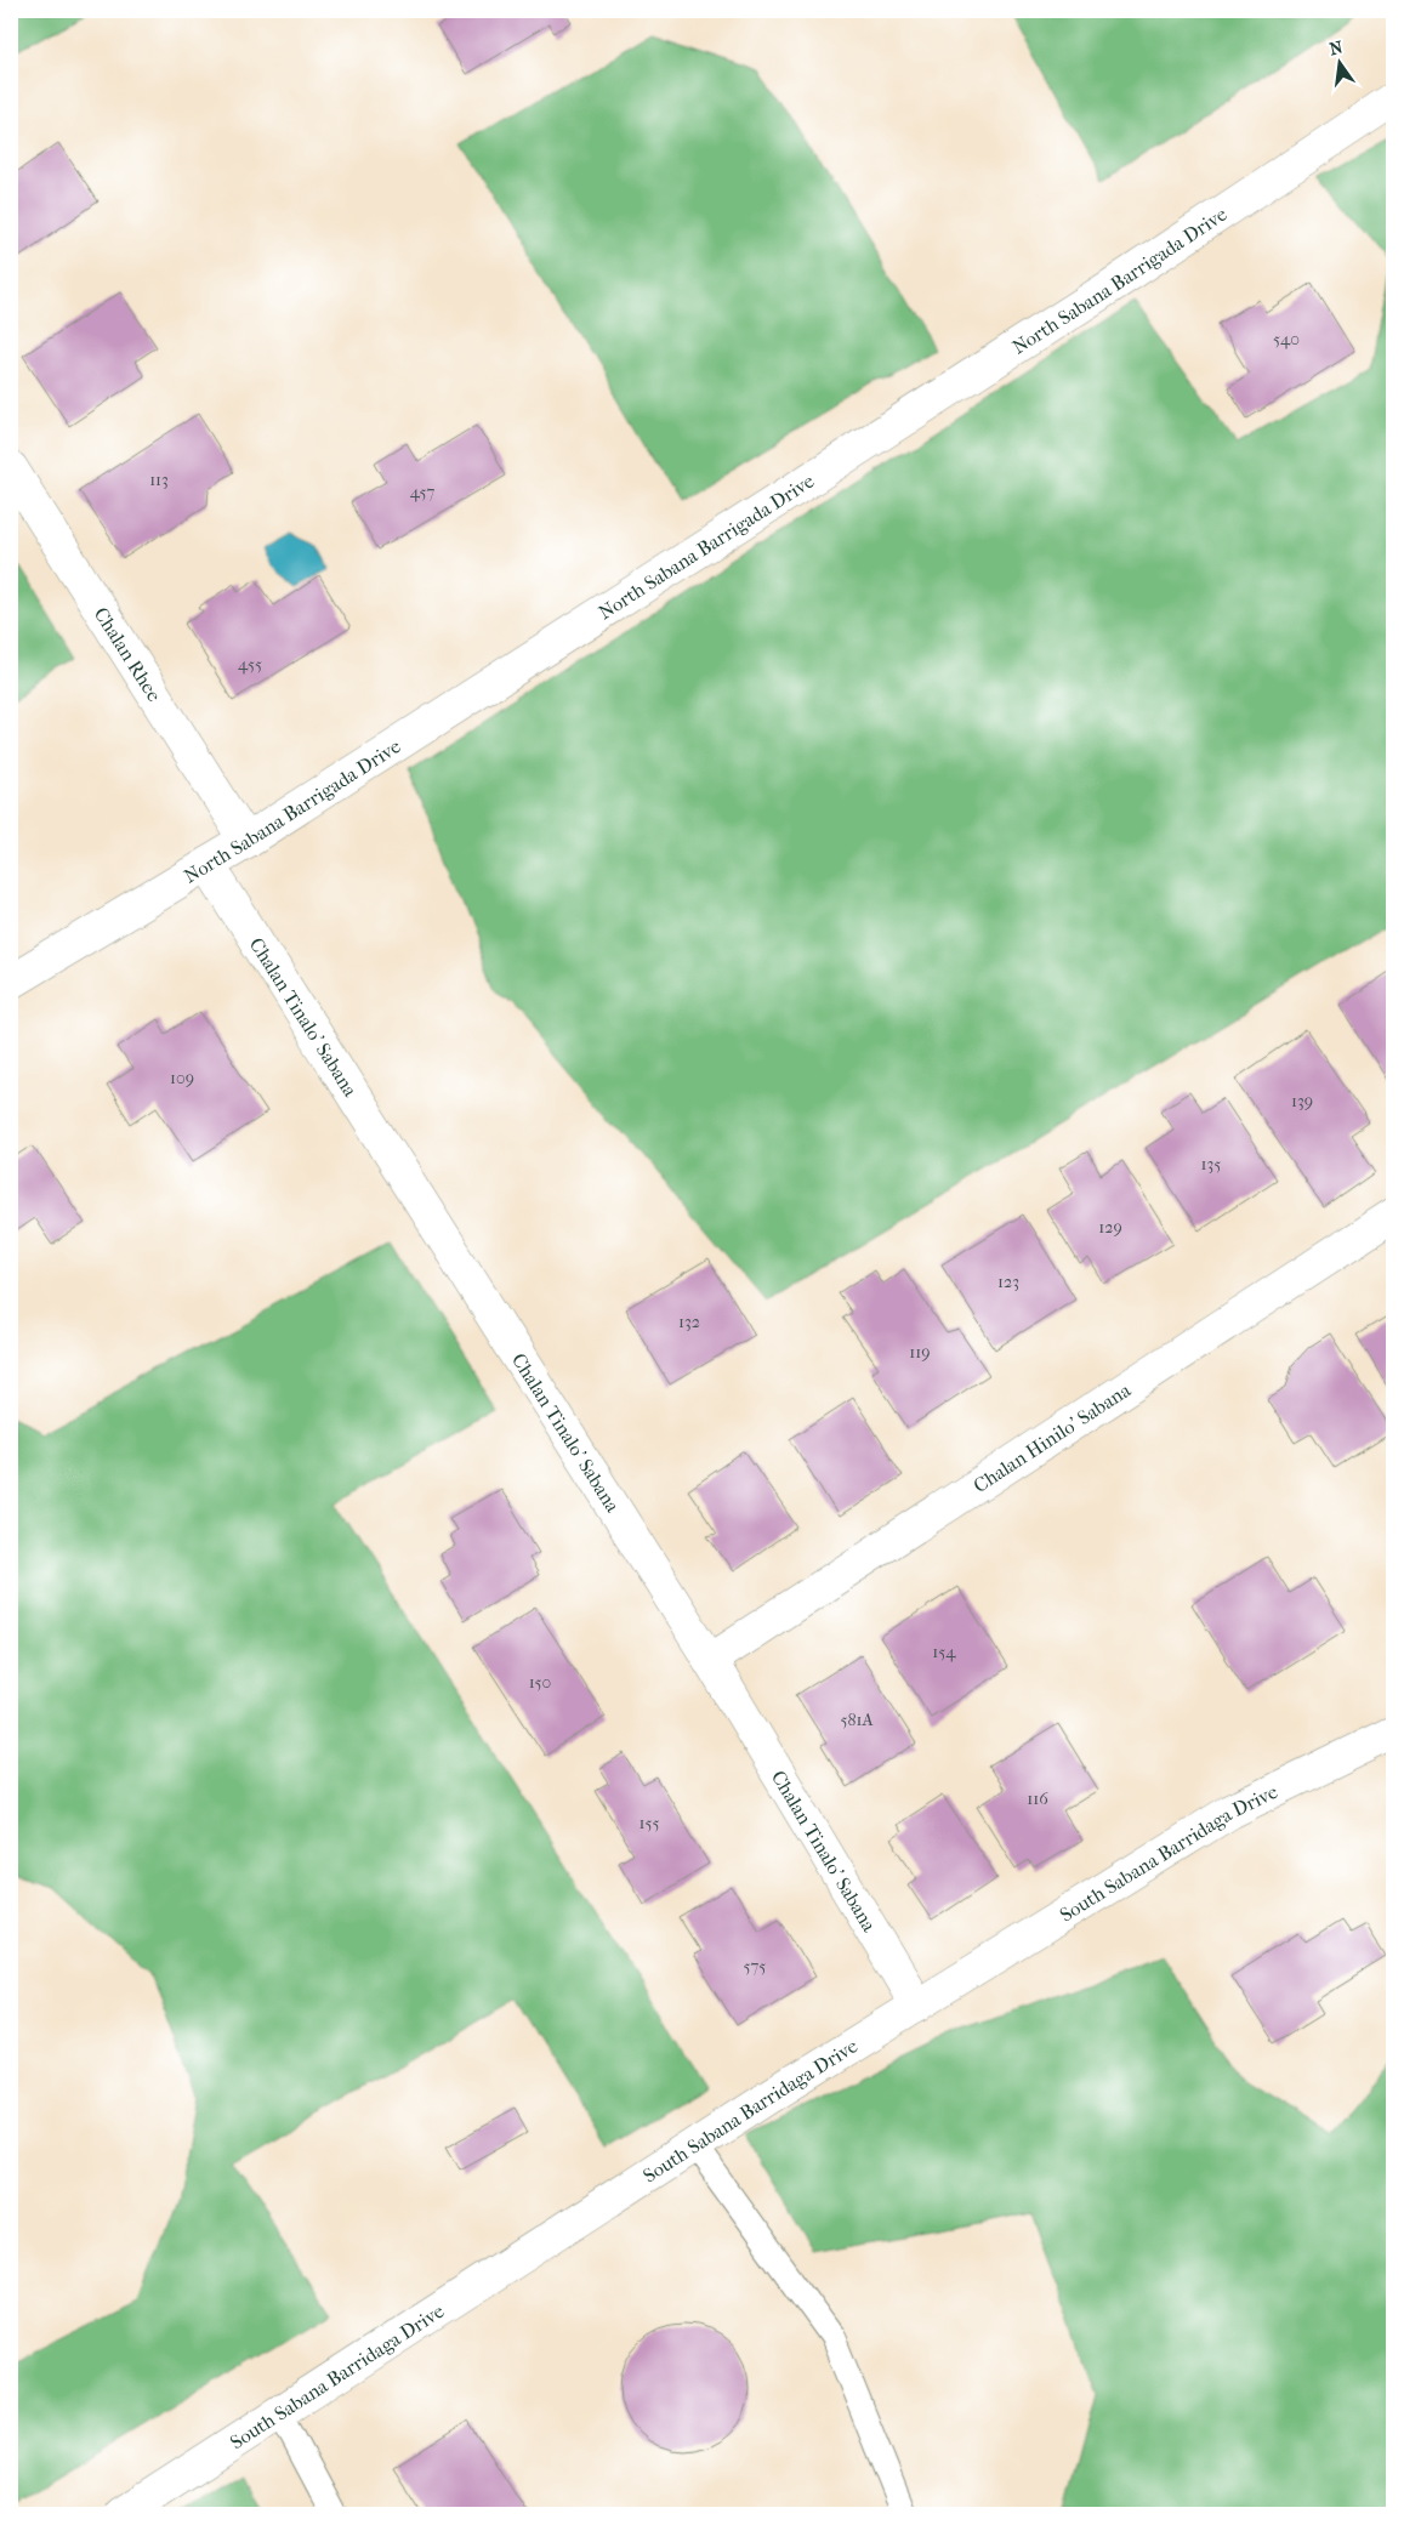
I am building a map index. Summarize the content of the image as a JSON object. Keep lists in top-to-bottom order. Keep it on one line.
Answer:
{"streets":{"main road":["North Sabana Barrigada Drive","Chalan Rhee","Chalan Tinalo' Sabana","Chalan Hinilo' Sabana","South Sabana Barridaga Drive"]},"crossings":[["North Sabana Barrigada Drive","Chalan Rhee"],["North Sabana Barrigada Drive","Chalan Tinalo' Sabana"],["Chalan Tinalo' Sabana","Chalan Hinilo' Sabana"],["Chalan Tinalo' Sabana","South Sabana Barridaga Drive"]],"house_numbers":["540","113","457","455","109","139","135","129","123","132","119","154","150","581A","116","155","575"],"north":"top"}
